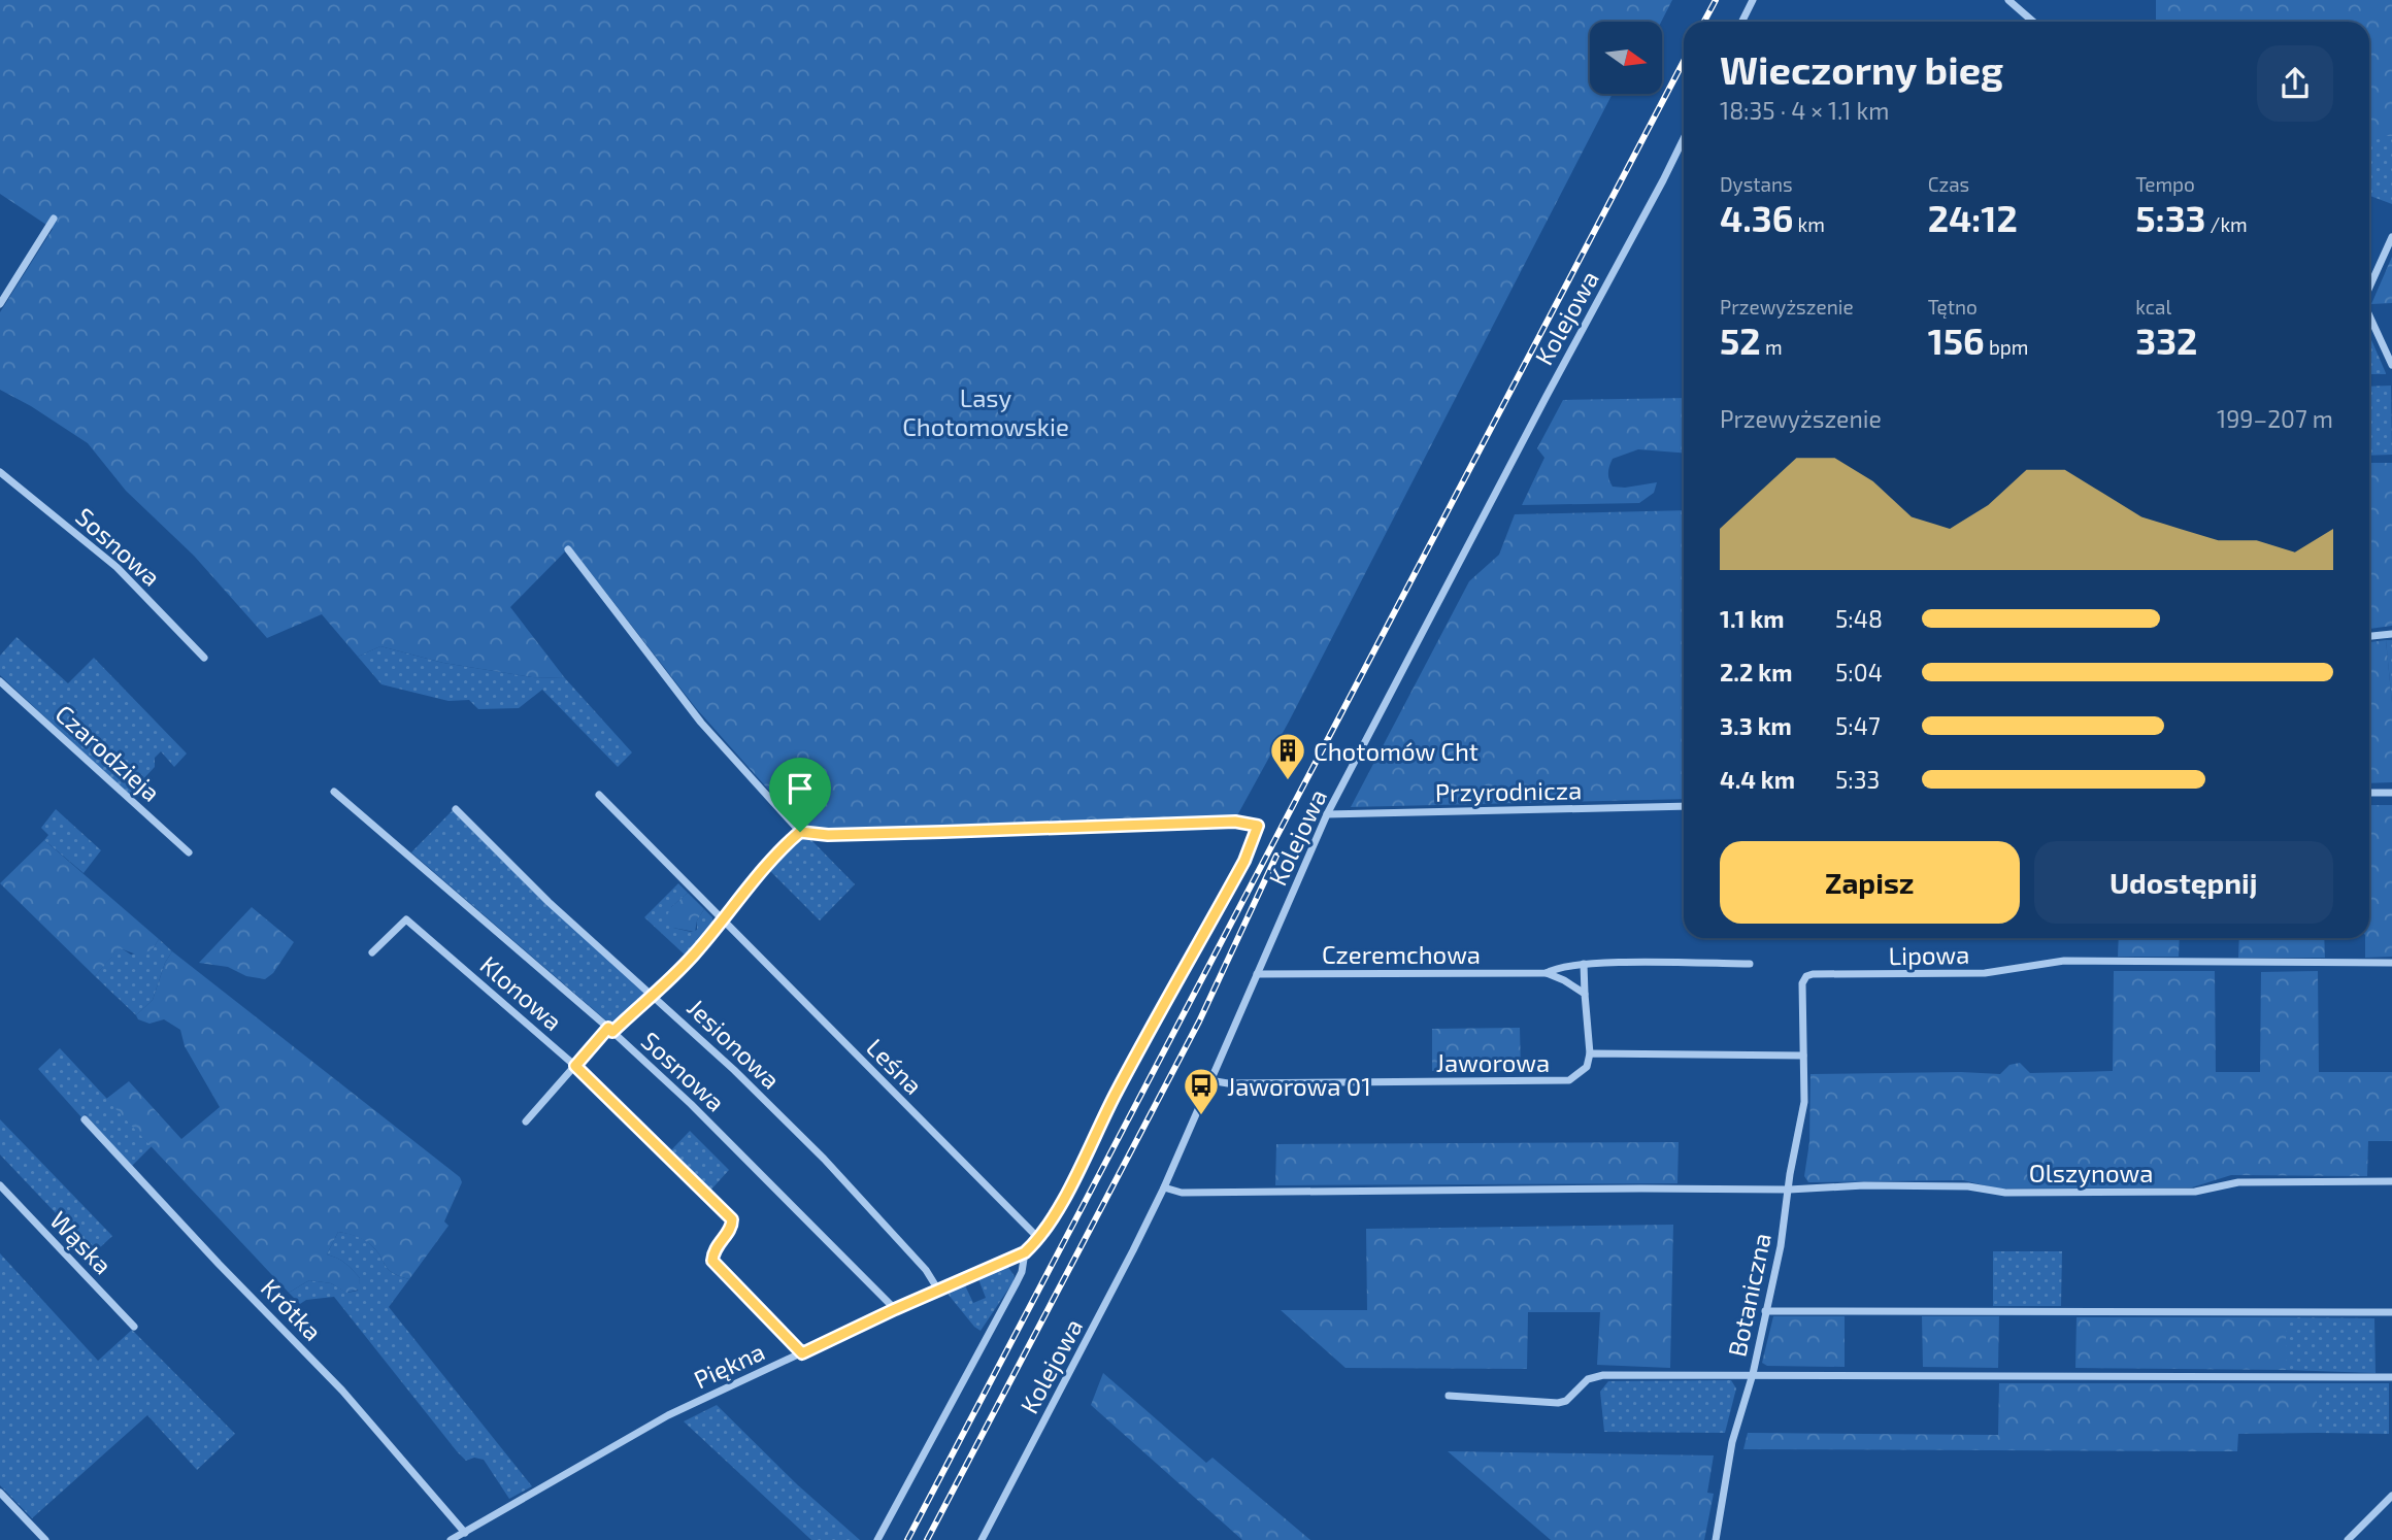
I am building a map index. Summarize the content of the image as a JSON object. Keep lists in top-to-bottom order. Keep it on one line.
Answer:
{"streets":{"street":["Kolejowa","Sosnowa","Czarodzieja","Przyrodnicza","Czeremchowa","Lipowa","Klonowa","Jesionowa","Jaworowa","Leśna","Olszynowa","Wąska","Botaniczna","Krótka","Piękna"]},"crossings":[["Kolejowa","Przyrodnicza"],["Kolejowa","Czeremchowa"],["Kolejowa","Jaworowa"],["Kolejowa","Olszynowa"],["Sosnowa","Piękna"],["Lipowa","Botaniczna"],["Klonowa","Piękna"],["Jesionowa","Piękna"],["Leśna","Piękna"],["Olszynowa","Botaniczna"],["Krótka","Piękna"]],"parks":["Lasy Chotomowskie"],"places":{"building":["Chotomów Cht"],"bus stop":["Jaworowa 01"]},"north":"right","page":{"heading":["Wieczorny bieg","18:35 · 4 × 1.1 km"],"stats":[["Dystans","4.36 km"],["Czas","24:12"],["Tempo","5:33 /km"],["Przewyższenie","52 m"],["Tętno","156 bpm"],["kcal","332"]],"chart":["Przewyższenie","199–207 m"],"list":[{"name":"1.1 km","note":"5:48"},{"name":"2.2 km","note":"5:04"},{"name":"3.3 km","note":"5:47"},{"name":"4.4 km","note":"5:33"}],"buttons":["Zapisz","Udostępnij"]}}
